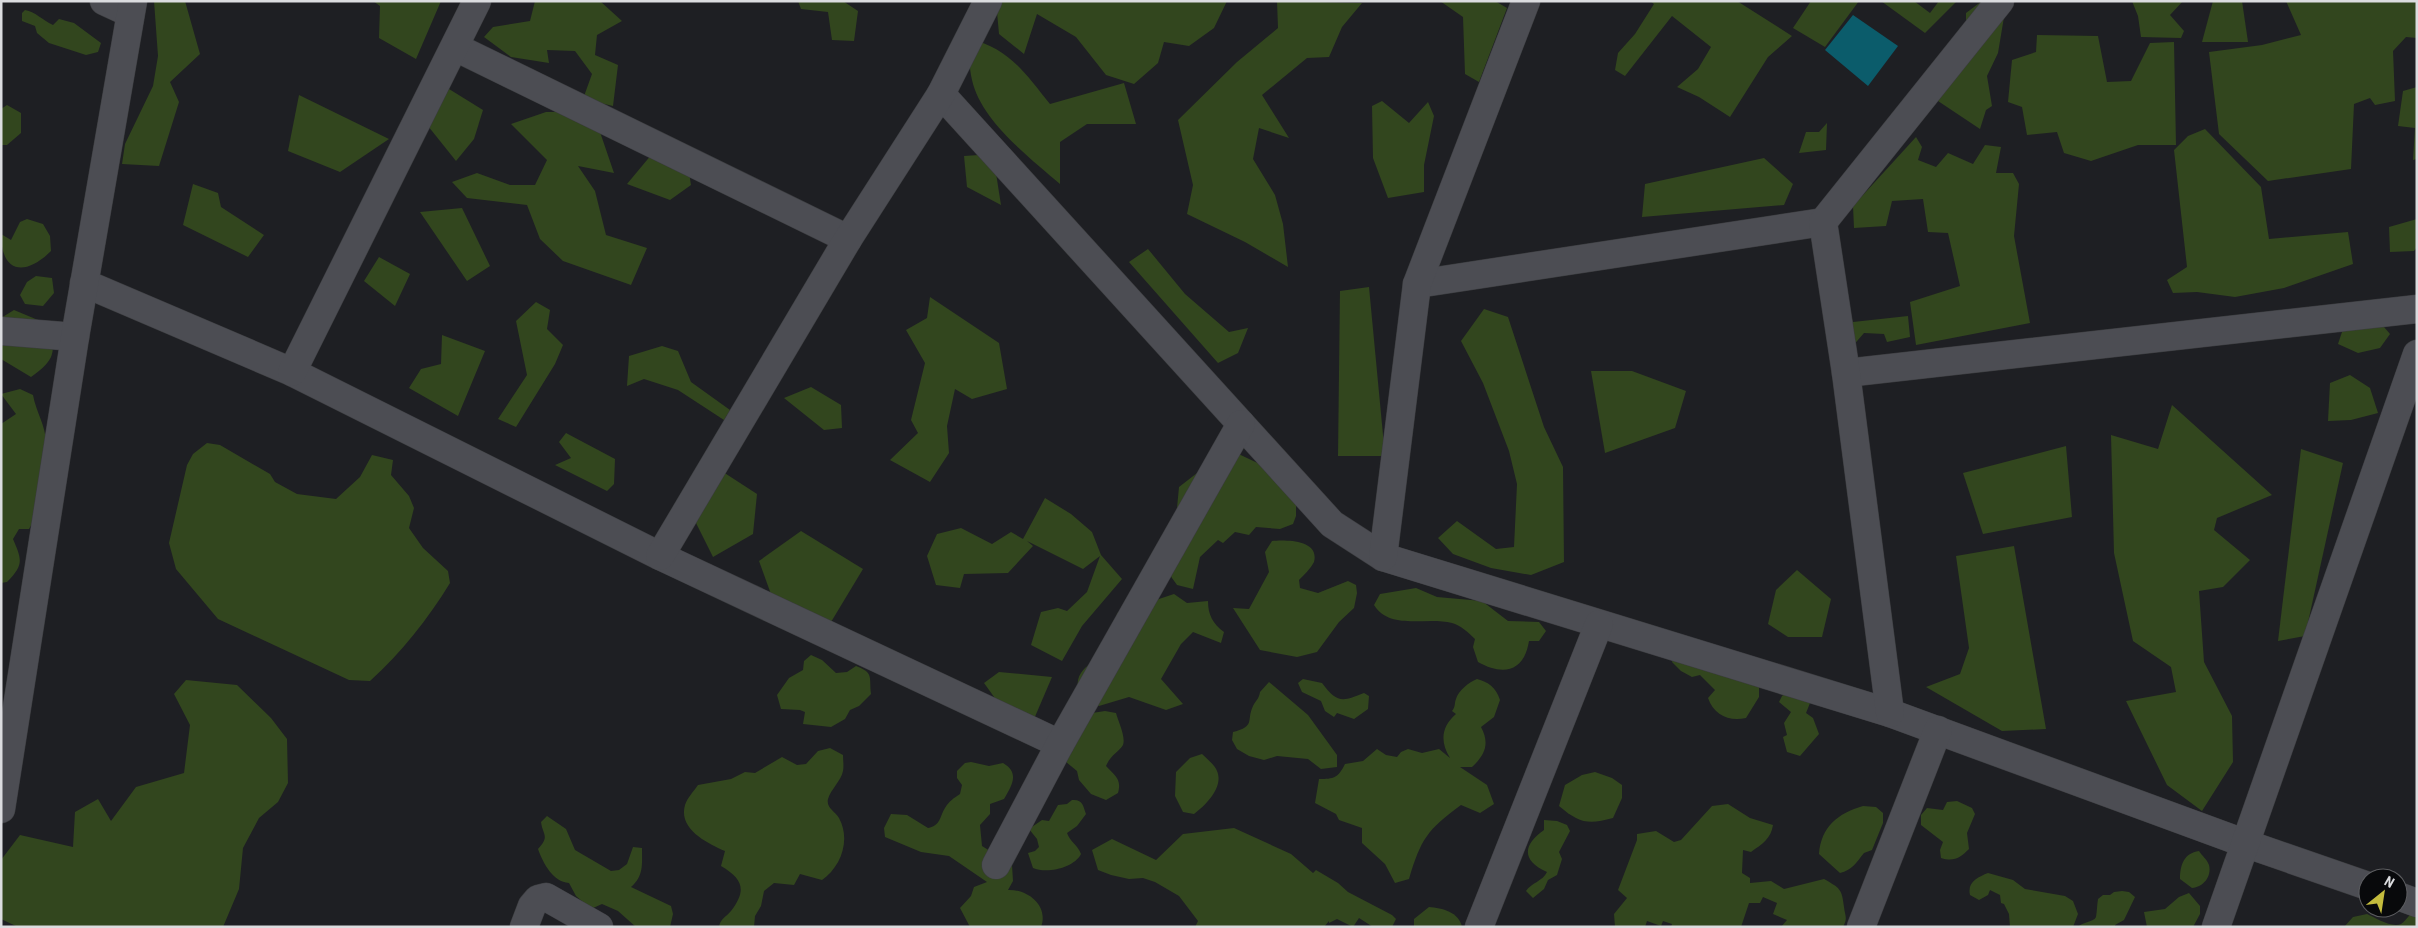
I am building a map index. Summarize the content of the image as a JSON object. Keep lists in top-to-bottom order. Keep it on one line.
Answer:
{"north":"top right"}
